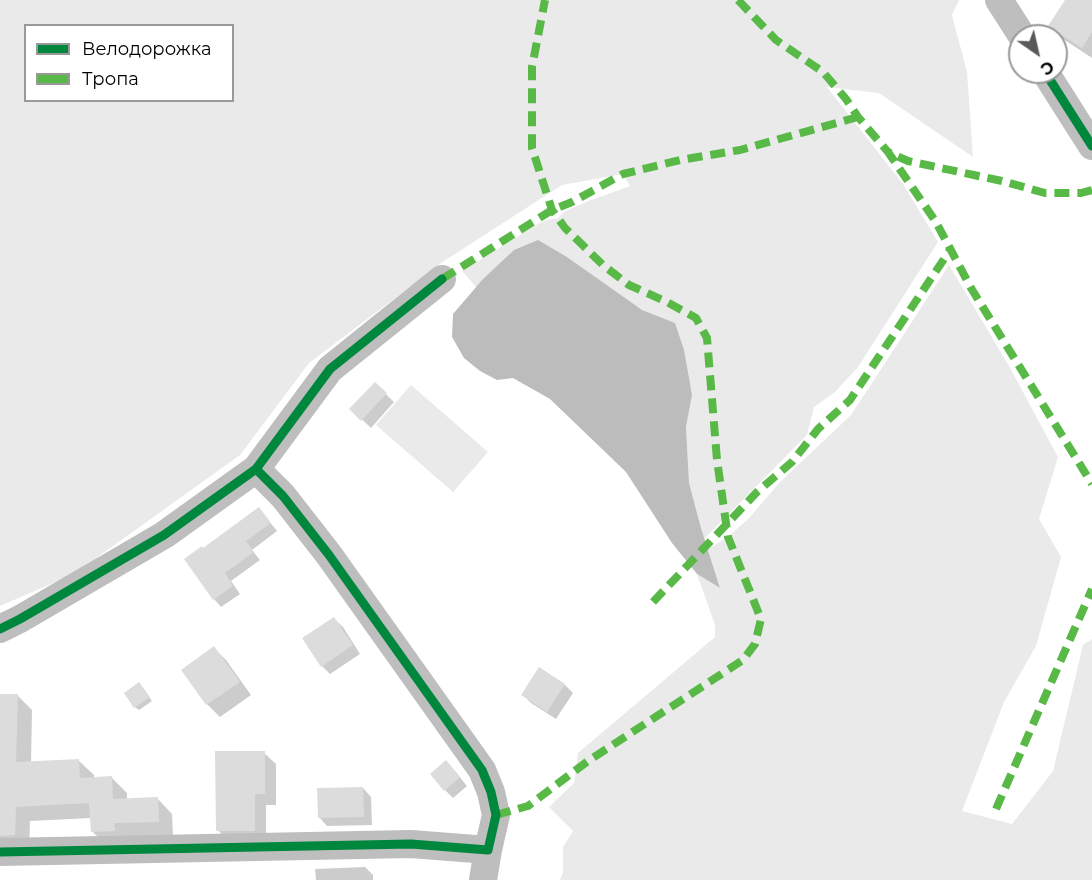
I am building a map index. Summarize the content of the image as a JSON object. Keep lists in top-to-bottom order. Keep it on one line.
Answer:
{"legend":["Велодорожка","Тропа"],"north":"bottom right"}
